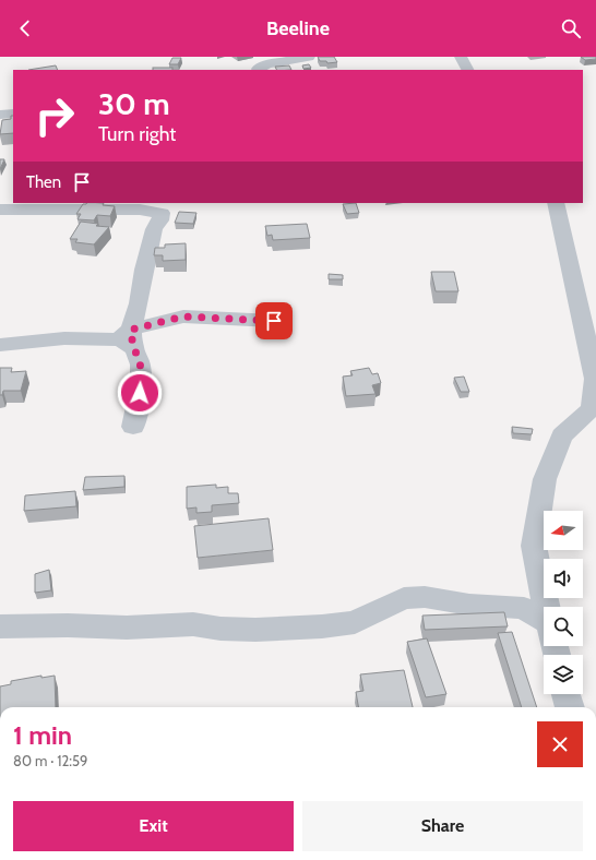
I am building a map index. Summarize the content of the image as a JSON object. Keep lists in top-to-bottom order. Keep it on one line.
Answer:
{"north":"left","page":{"header":"Beeline","turn":["30 m","Turn right"],"then":"Then","heading":["1 min","80 m · 12:59"],"buttons":["Exit","Share"]}}
